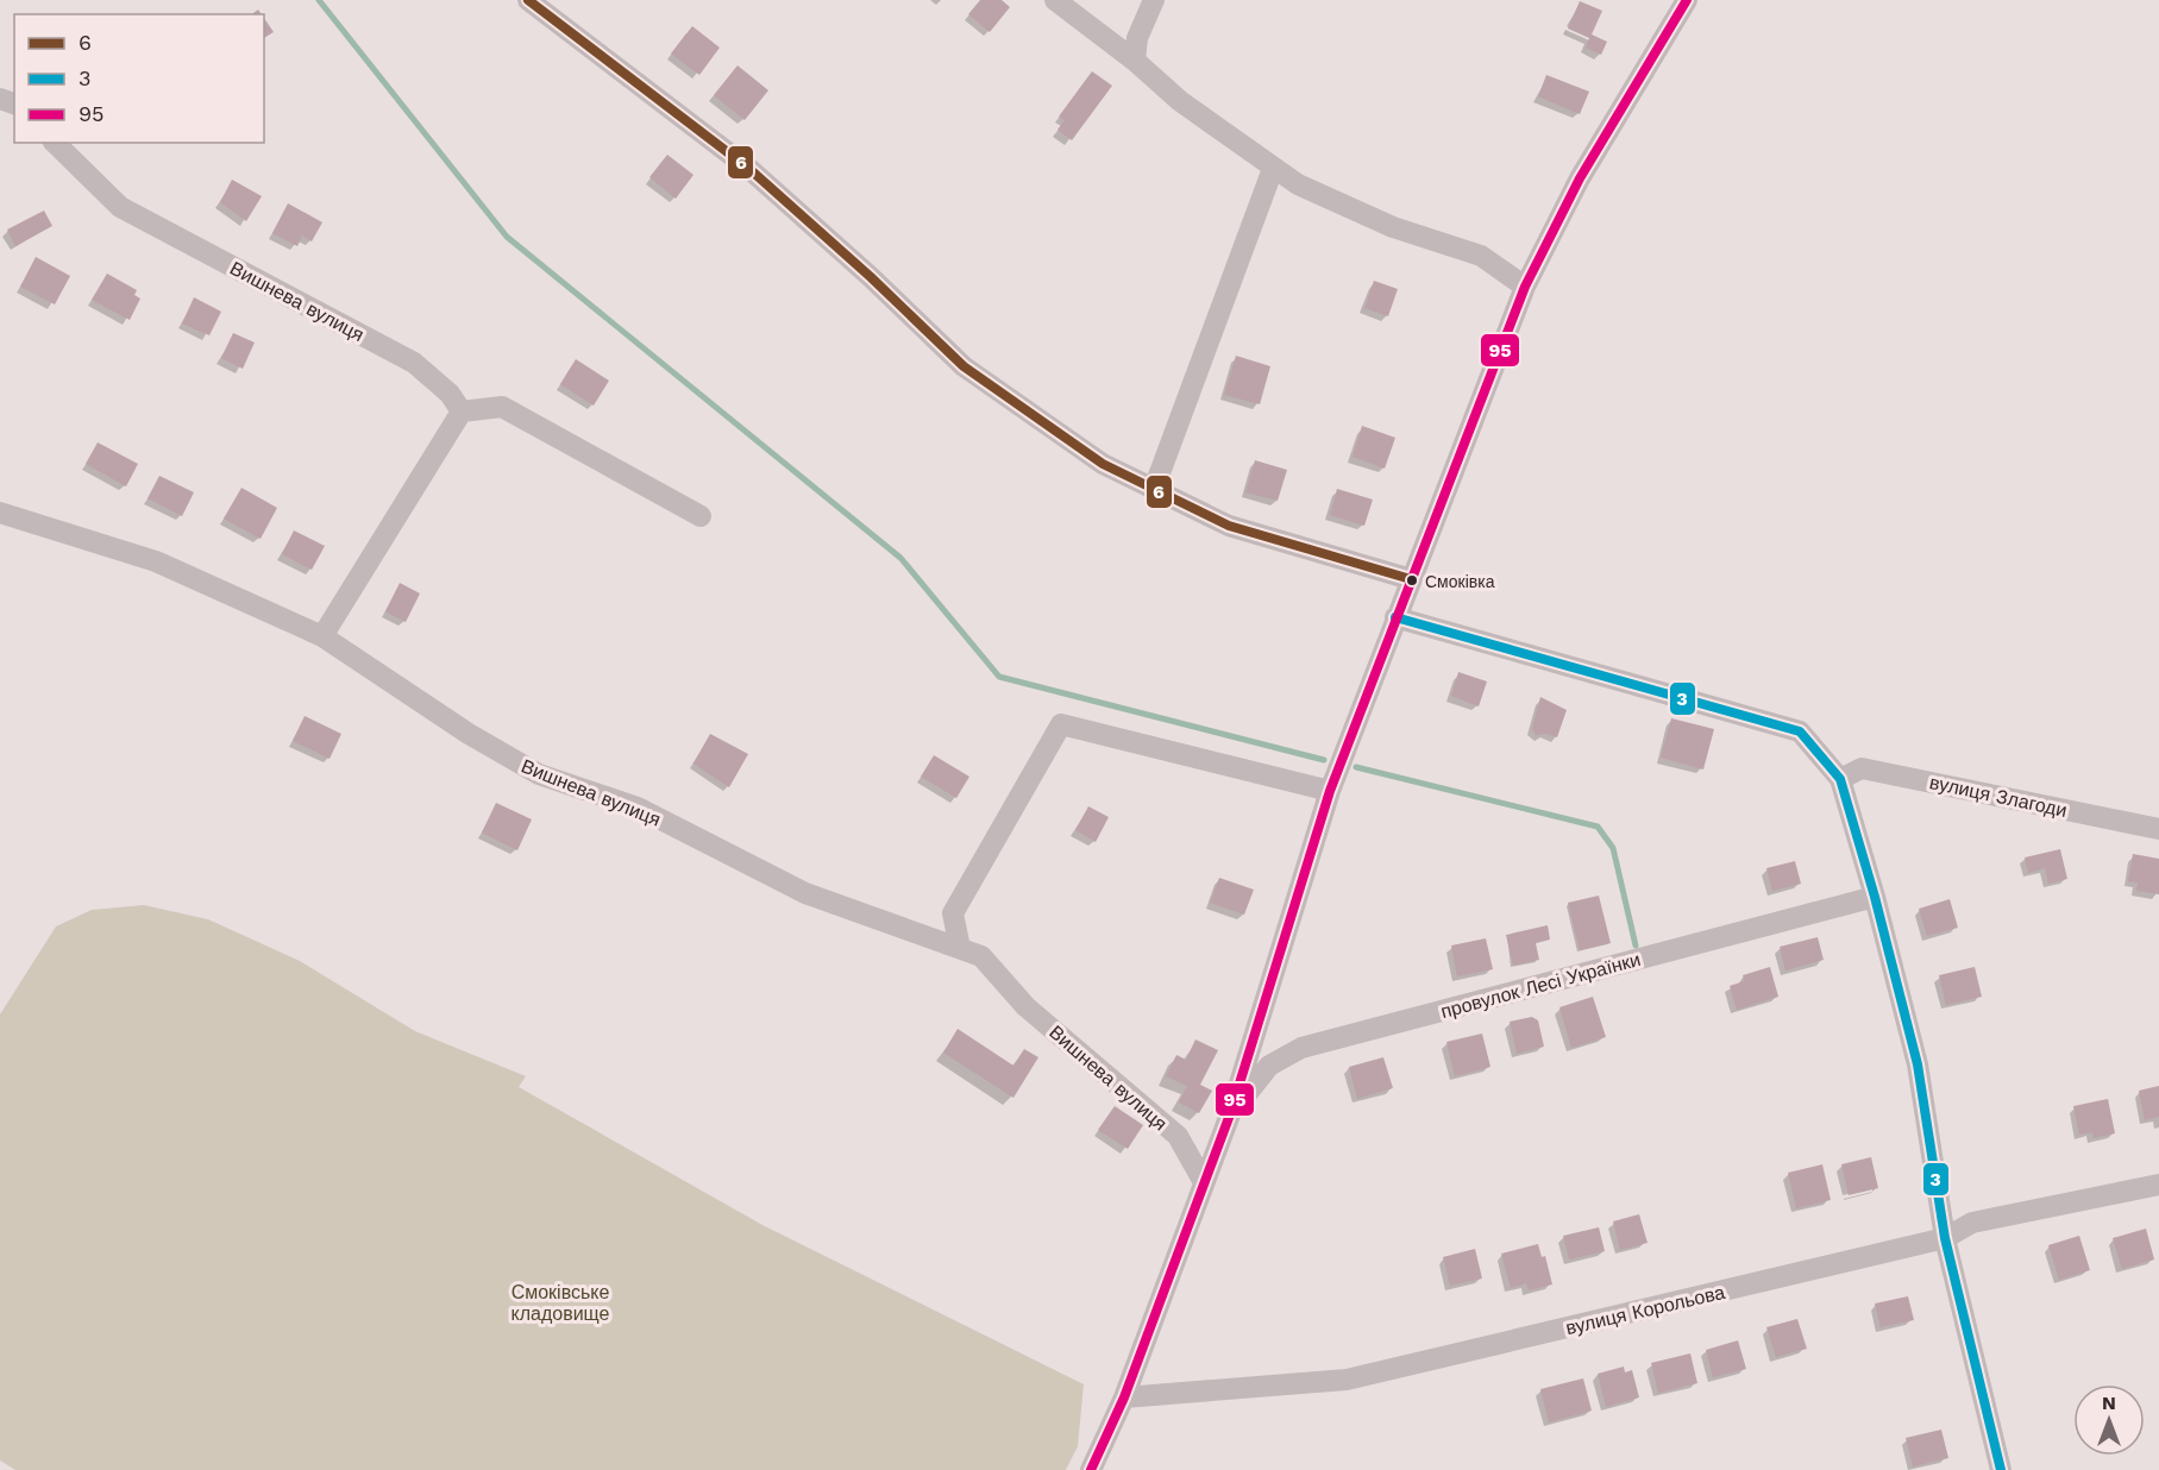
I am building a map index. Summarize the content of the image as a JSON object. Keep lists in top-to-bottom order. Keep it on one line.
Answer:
{"streets":{"street":["Вишнева вулиця","вулиця Злагоди","провулок Лесі Українки","вулиця Корольова"]},"parks":["Смоківське кладовище"],"places":["Смоківка"],"lines":["transit line 6","transit line 95","transit line 3"],"legend":["6","3","95"],"north":"top"}
